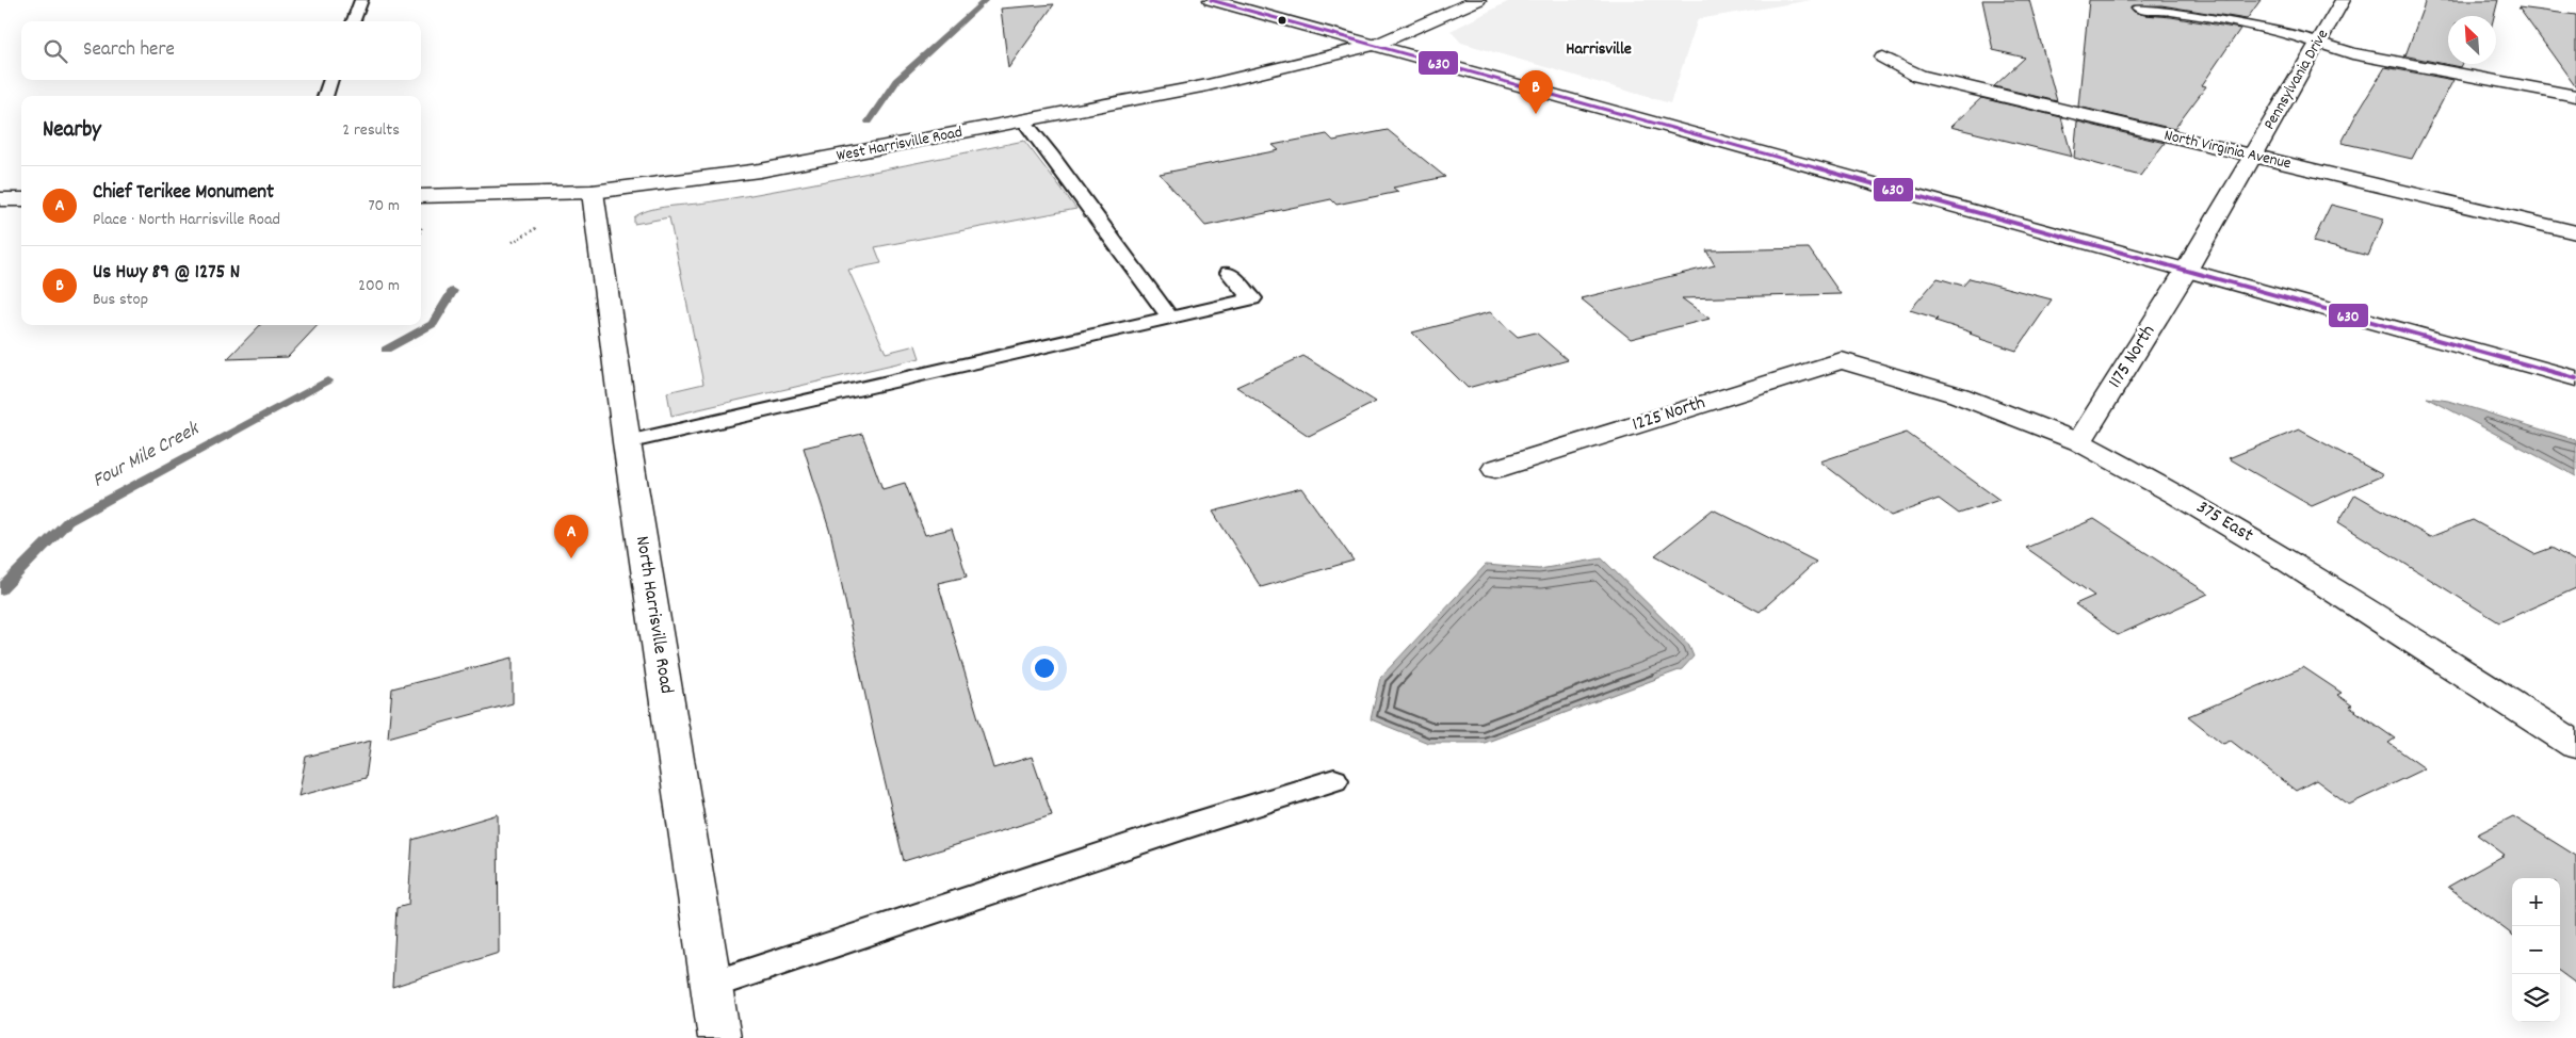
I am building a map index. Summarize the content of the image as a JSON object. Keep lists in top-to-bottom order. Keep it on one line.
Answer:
{"streets":{"street":["Pennsylvania Drive","West Harrisville Road","North Virginia Avenue","1175 North","1225 North","375 East","North Harrisville Road"]},"crossings":[["Pennsylvania Drive","North Virginia Avenue"],["Pennsylvania Drive","1175 North"],["West Harrisville Road","North Harrisville Road"],["1175 North","375 East"],["1225 North","375 East"]],"districts":["Harrisville"],"water":["Four Mile Creek"],"lines":["transit line 630"],"north":"top left","page":{"search":"Search here","pins":["B","A"],"heading":["Nearby","2 results"],"list":[{"mark":"A","name":"Chief Terikee Monument","note":"Place · North Harrisville Road","value":"70 m"},{"mark":"B","name":"Us Hwy 89 @ 1275 N","note":"Bus stop","value":"200 m"}],"map_buttons":["+","−"]}}
